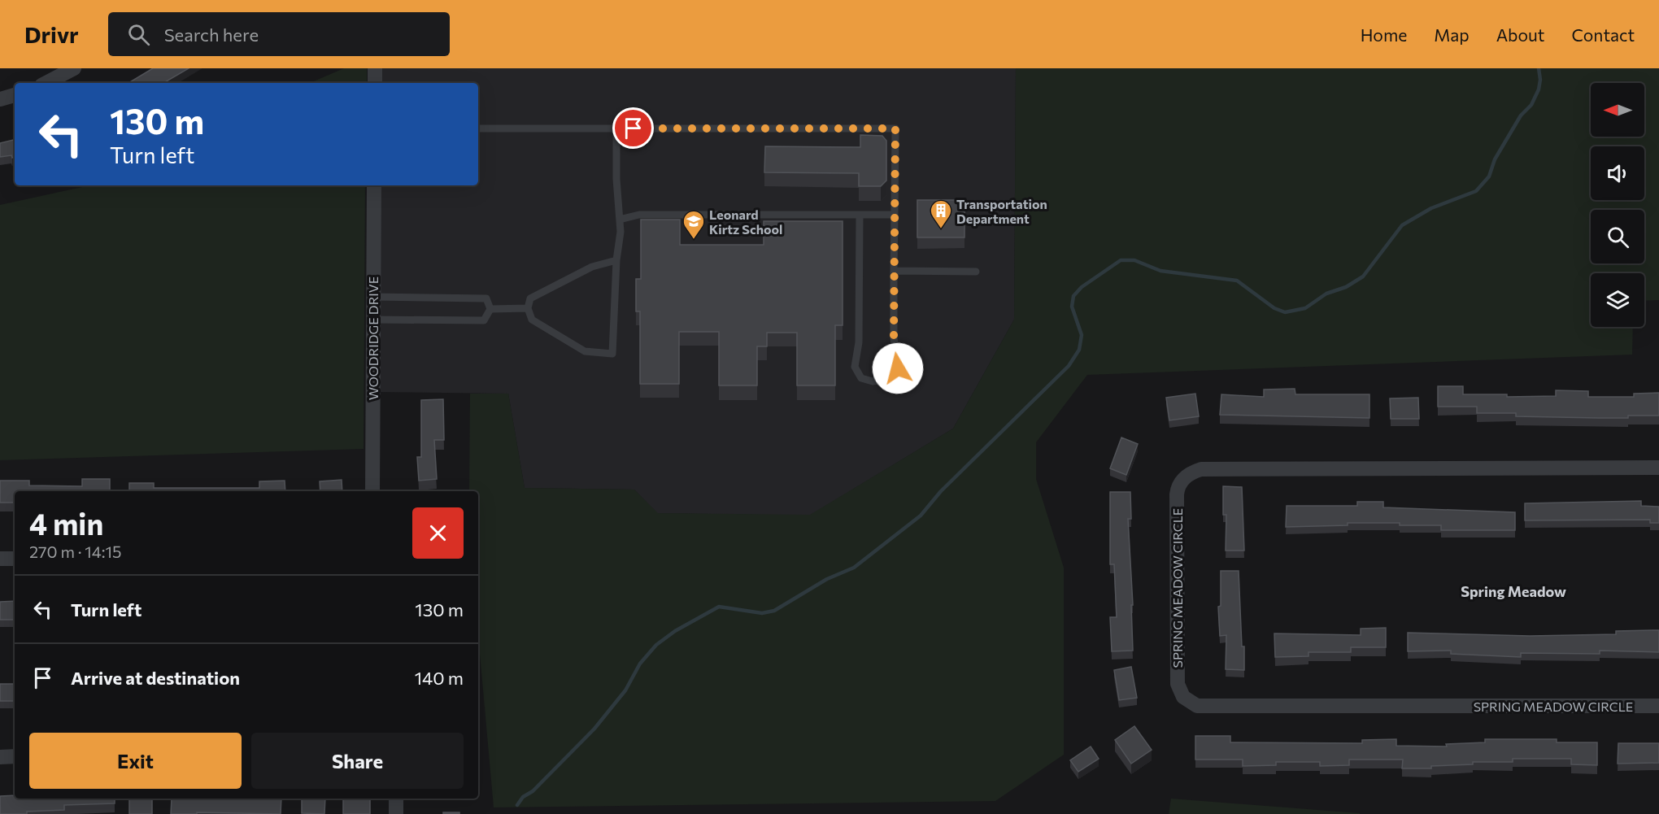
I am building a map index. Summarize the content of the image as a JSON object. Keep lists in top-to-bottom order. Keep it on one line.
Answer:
{"streets":{"street":["WOODRIDGE DRIVE","SPRING MEADOW CIRCLE"]},"districts":["Spring Meadow"],"places":{"building":["Transportation Department"],"school or university":["Leonard Kirtz School"]},"north":"left","page":{"header":"Drivr","search":"Search here","nav":["Home","Map","About","Contact"],"turn":["130 m","Turn left"],"heading":["4 min","270 m · 14:15"],"list":[{"name":"Turn left","value":"130 m"},{"name":"Arrive at destination","value":"140 m"}],"buttons":["Exit","Share"]}}
